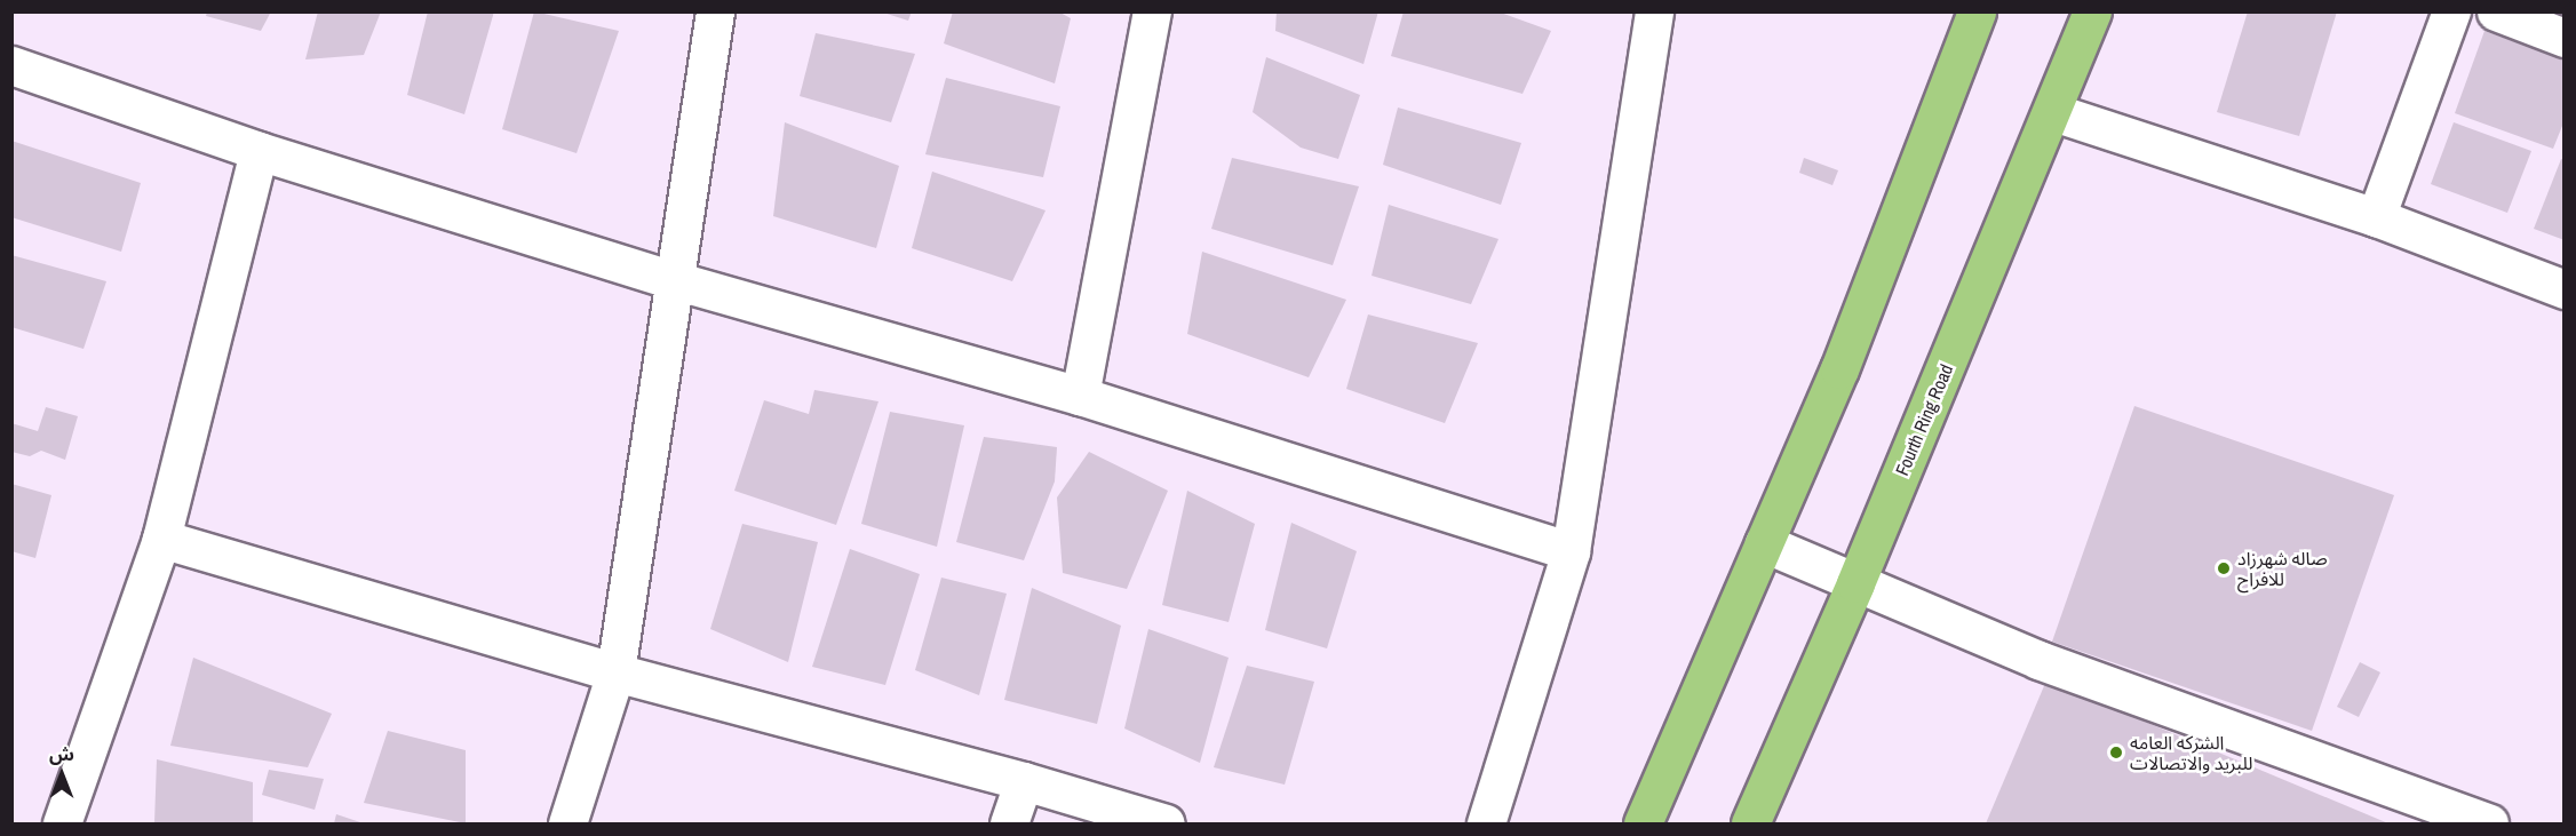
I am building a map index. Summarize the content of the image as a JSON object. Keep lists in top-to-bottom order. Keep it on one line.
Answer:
{"streets":{"main road":["Fourth Ring Road"]},"places":["صاله شهرزاد للافراح","الشركه العامه للبريد والاتصالات"],"north":"top"}
